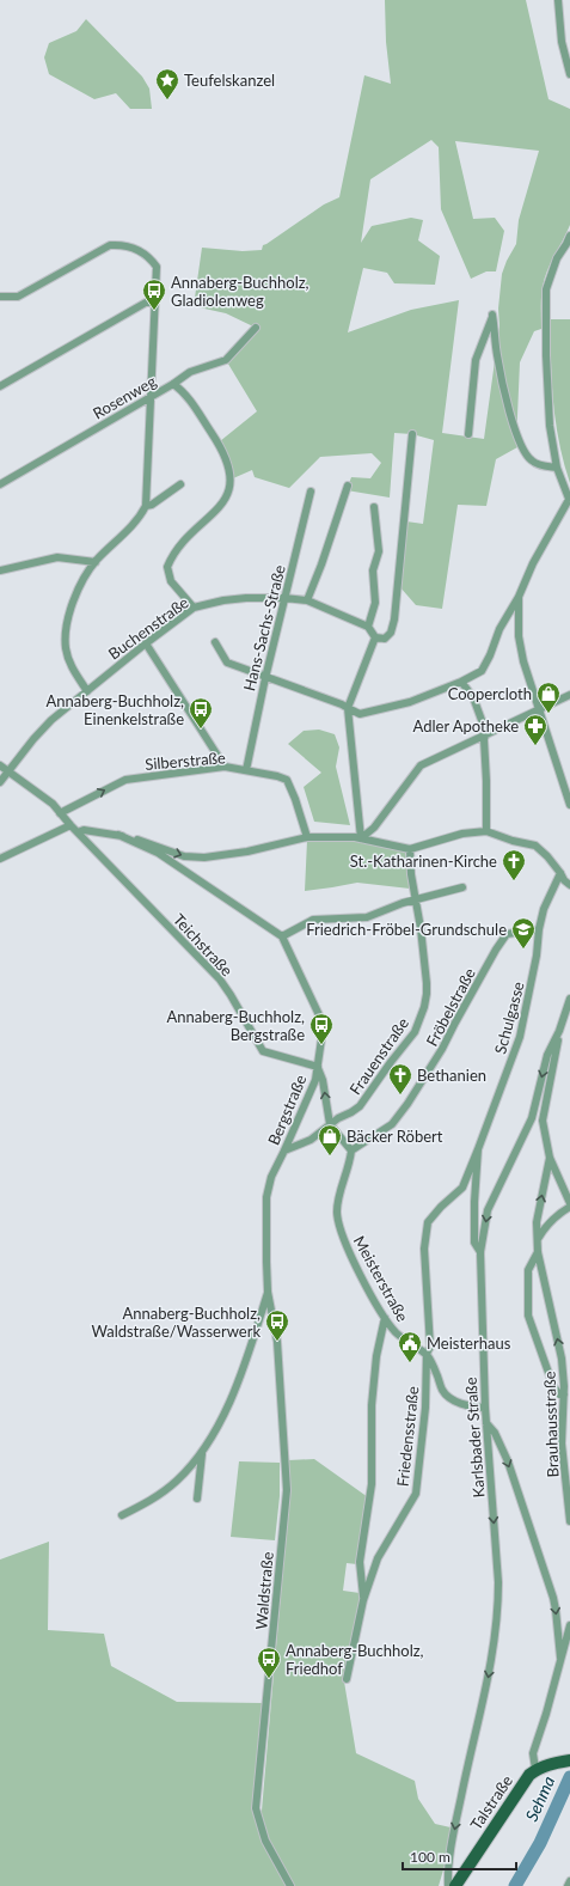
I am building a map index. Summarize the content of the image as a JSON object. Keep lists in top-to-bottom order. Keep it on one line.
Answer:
{"streets":{"main road":["Talstraße"],"street":["Rosenweg","Buchenstraße","Hans-Sachs-Straße","Silberstraße","Teichstraße","Fröbelstraße","Schulgasse","Frauenstraße","Bergstraße","Meisterstraße","Brauhausstraße","Friedensstraße","Karlsbader Straße","Waldstraße"]},"crossings":[["Buchenstraße","Hans-Sachs-Straße"],["Buchenstraße","Teichstraße"],["Hans-Sachs-Straße","Silberstraße"],["Silberstraße","Teichstraße"],["Teichstraße","Bergstraße"],["Fröbelstraße","Schulgasse"],["Fröbelstraße","Meisterstraße"],["Schulgasse","Friedensstraße"],["Schulgasse","Karlsbader Straße"],["Frauenstraße","Bergstraße"],["Bergstraße","Waldstraße"],["Meisterstraße","Friedensstraße"],["Meisterstraße","Karlsbader Straße"]],"one_way":["Karlsbader Straße"],"water":["Sehma"],"places":{"place":["Teufelskanzel"],"bus stop":["Annaberg-Buchholz, Gladiolenweg","Annaberg-Buchholz, Einenkelstraße","Annaberg-Buchholz, Bergstraße","Annaberg-Buchholz, Waldstraße/Wasserwerk","Annaberg-Buchholz, Friedhof"],"shop":["Coopercloth","Bäcker Röbert"],"pharmacy":["Adler Apotheke"],"church":["St.-Katharinen-Kirche","Bethanien"],"school or university":["Friedrich-Fröbel-Grundschule"],"public building":["Meisterhaus"]},"scale_bar":"100 m"}
